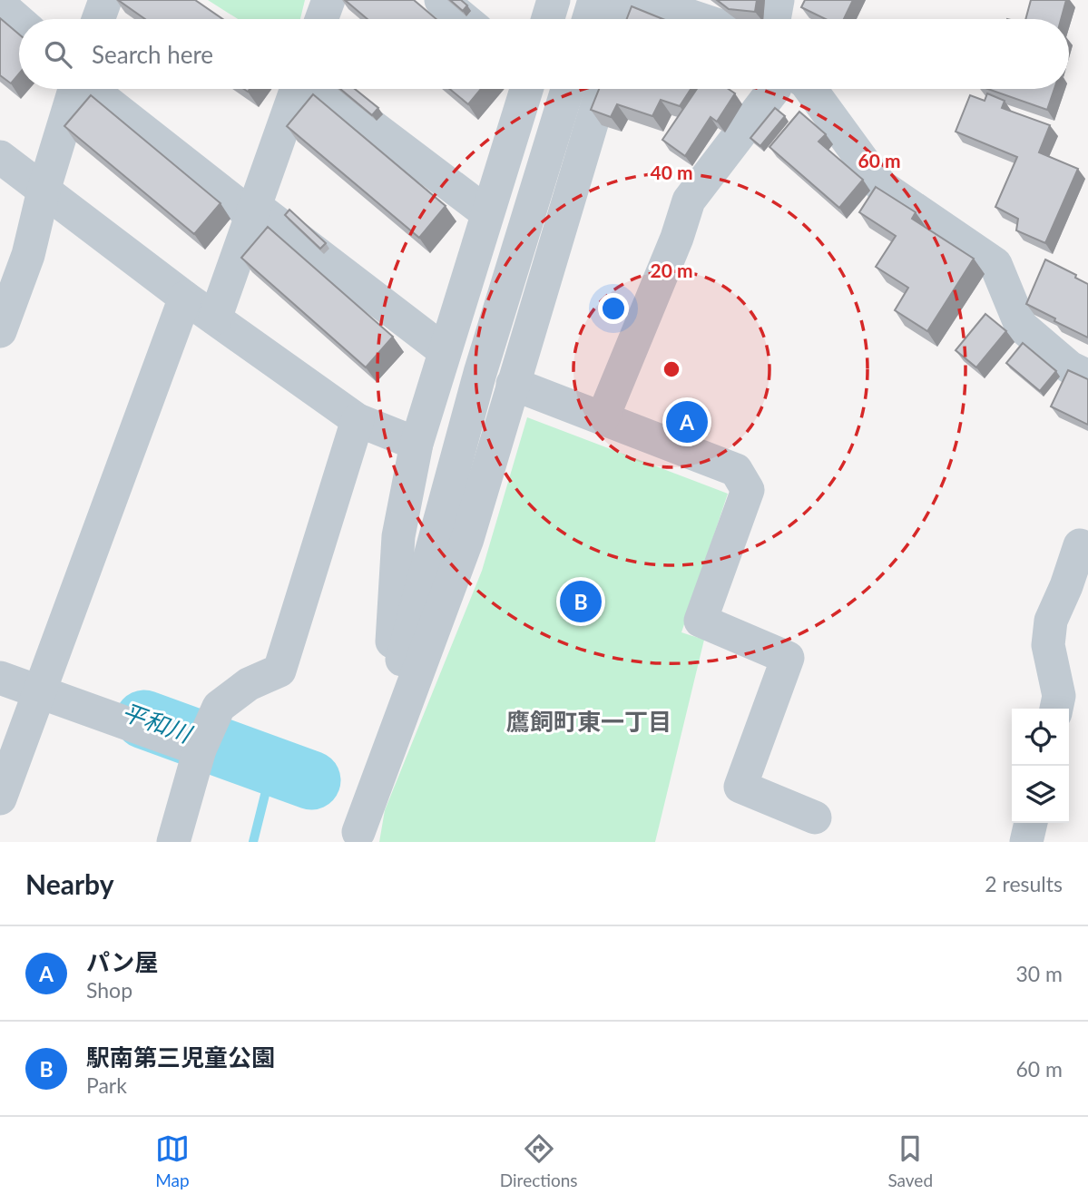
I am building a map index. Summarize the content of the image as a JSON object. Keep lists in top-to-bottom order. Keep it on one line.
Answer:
{"districts":["鷹飼町東一丁目"],"water":["平和川"],"page":{"search":"Search here","pins":["A","B"],"heading":["Nearby","2 results"],"list":[{"mark":"A","name":"パン屋","note":"Shop","value":"30 m"},{"mark":"B","name":"駅南第三児童公園","note":"Park","value":"60 m"}],"nav":["Map","Directions","Saved"]},"rings":["60 m","40 m","20 m"]}
